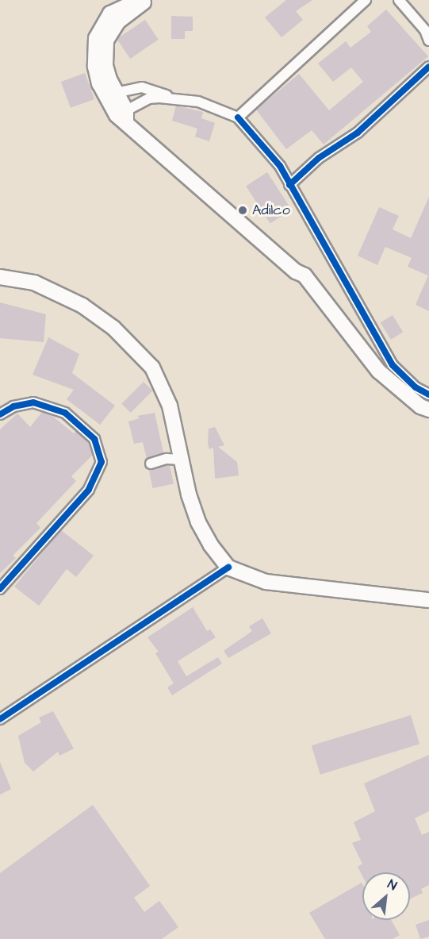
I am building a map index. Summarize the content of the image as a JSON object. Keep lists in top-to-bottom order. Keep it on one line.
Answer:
{"places":["Adilco"],"north":"top right"}
